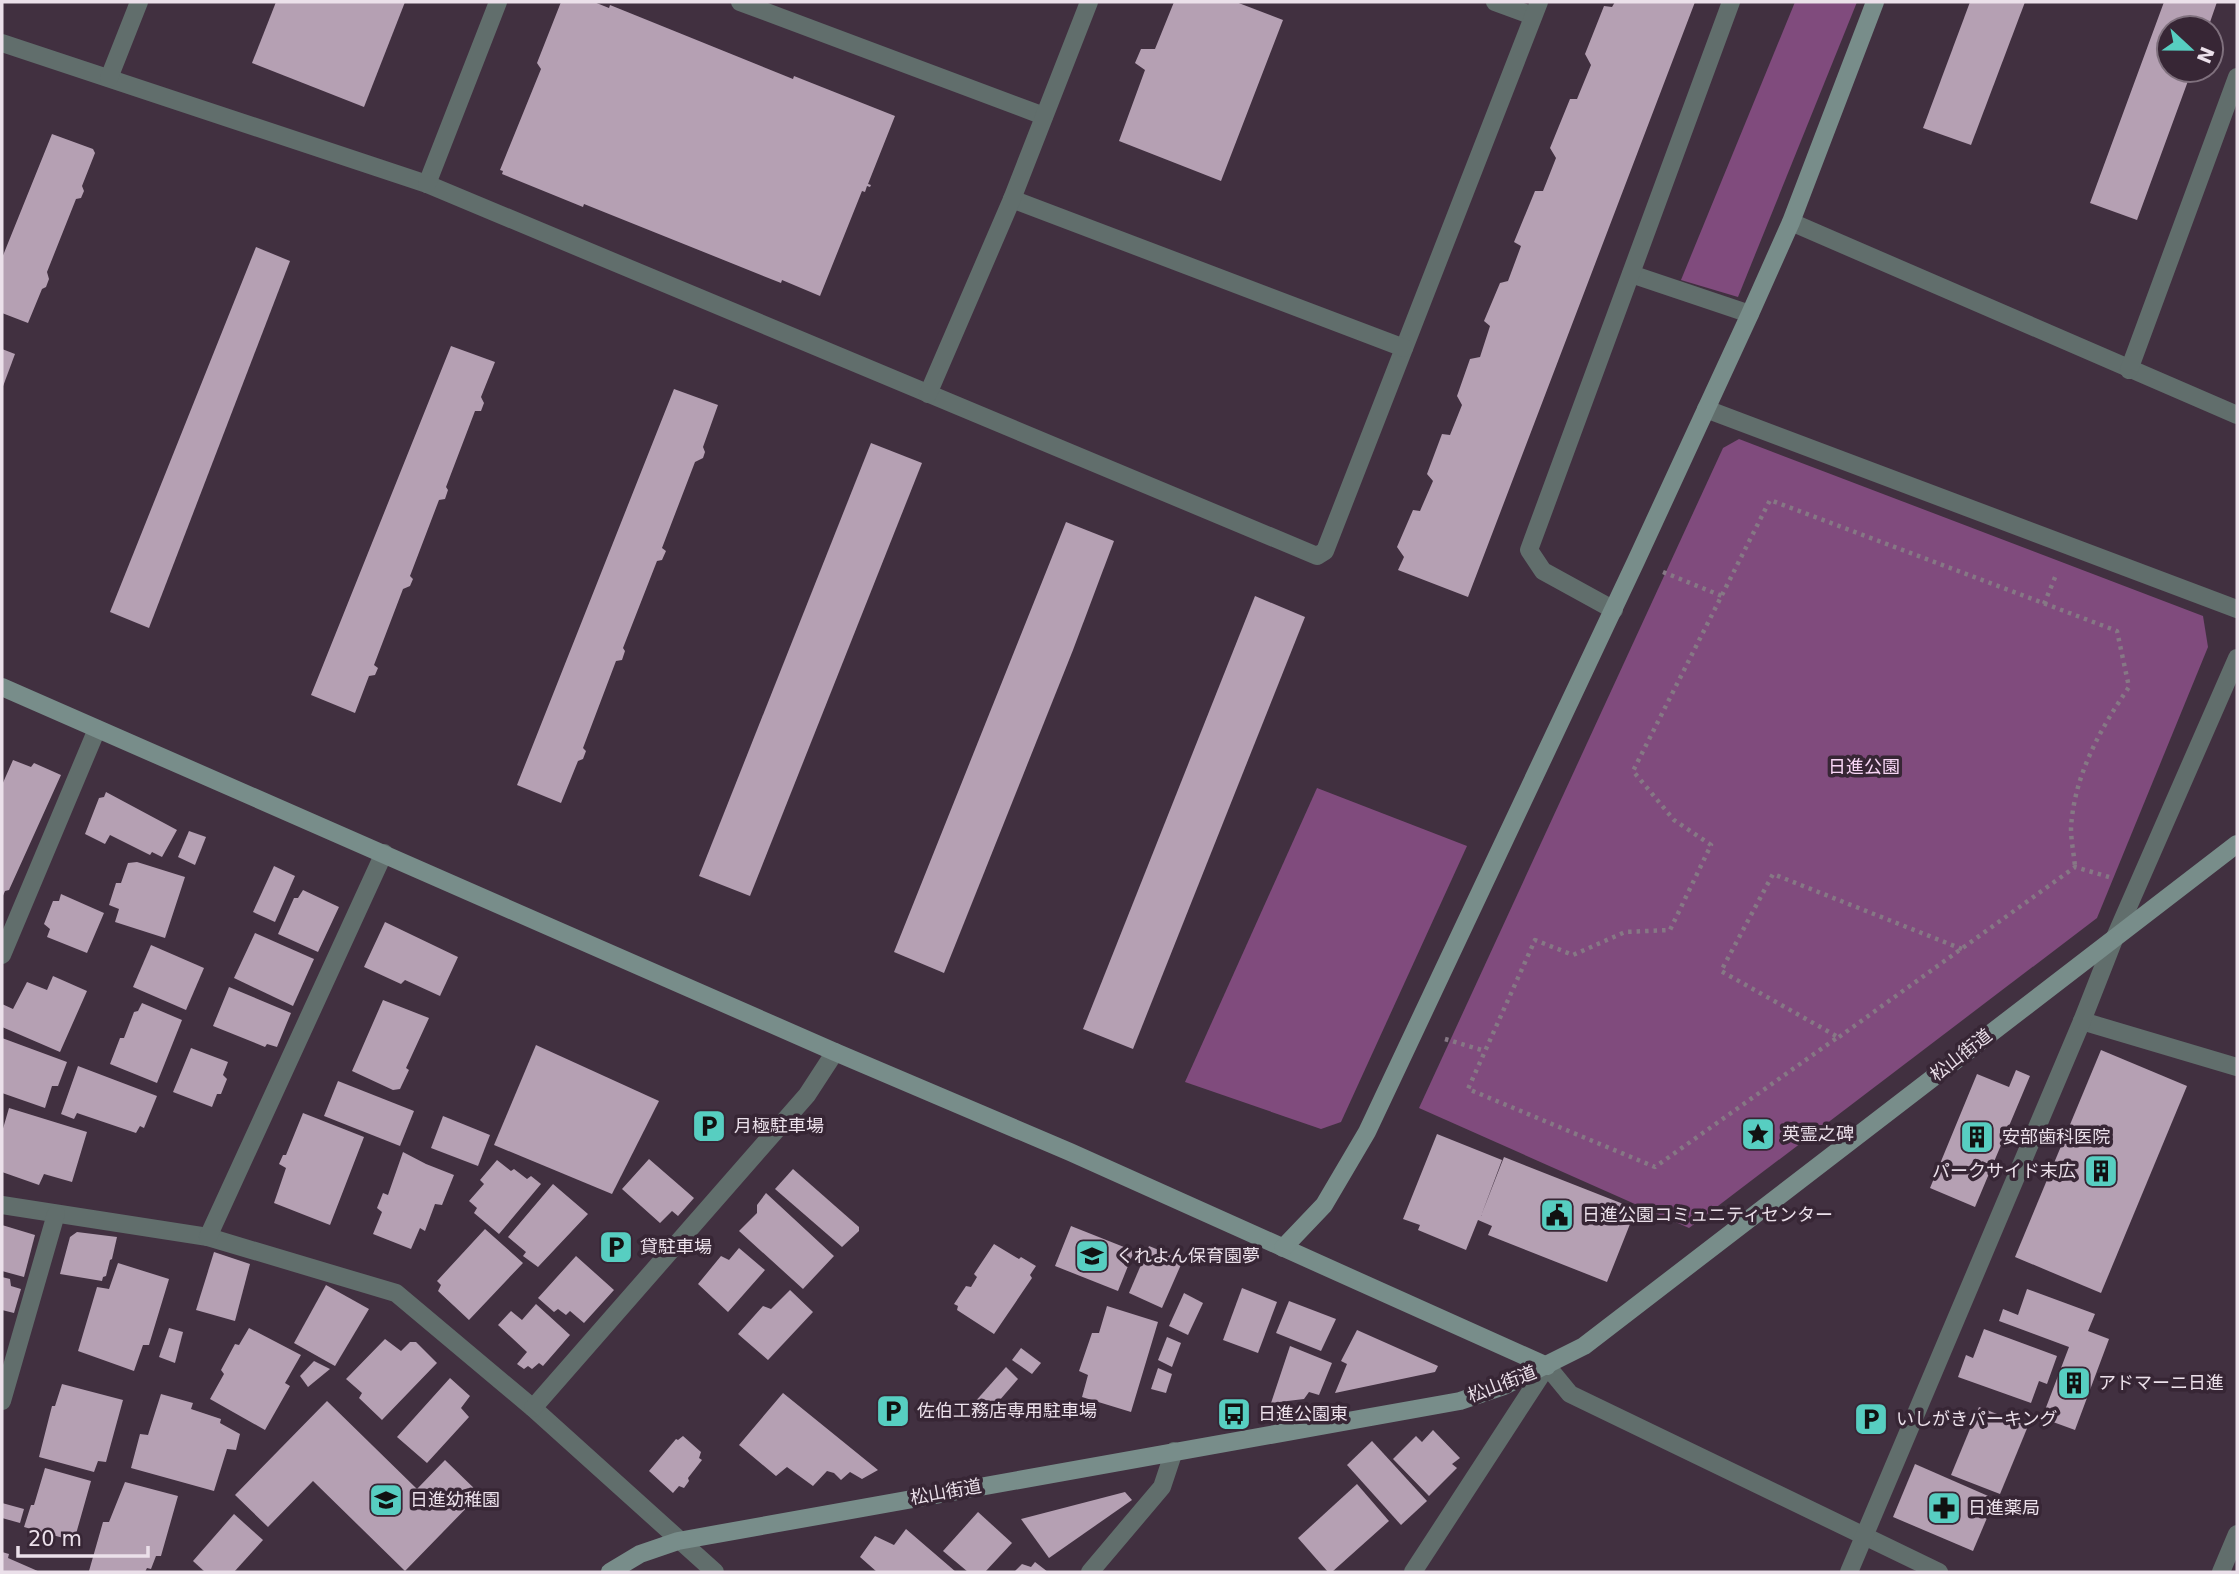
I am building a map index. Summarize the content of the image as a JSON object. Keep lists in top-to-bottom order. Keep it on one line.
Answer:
{"streets":{"street":["松山街道"]},"parks":["日進公園"],"places":{"parking":["月極駐車場","貸駐車場","佐伯工務店専用駐車場","いしがきパーキング"],"place":["英霊之碑"],"building":["安部歯科医院","パークサイド末広","アドマーニ日進"],"public building":["日進公園コミュニティセンター"],"school or university":["くれよん保育園夢","日進幼稚園"],"bus stop":["日進公園東"],"pharmacy":["日進薬局"]},"scale_bar":"20 m","north":"right"}
